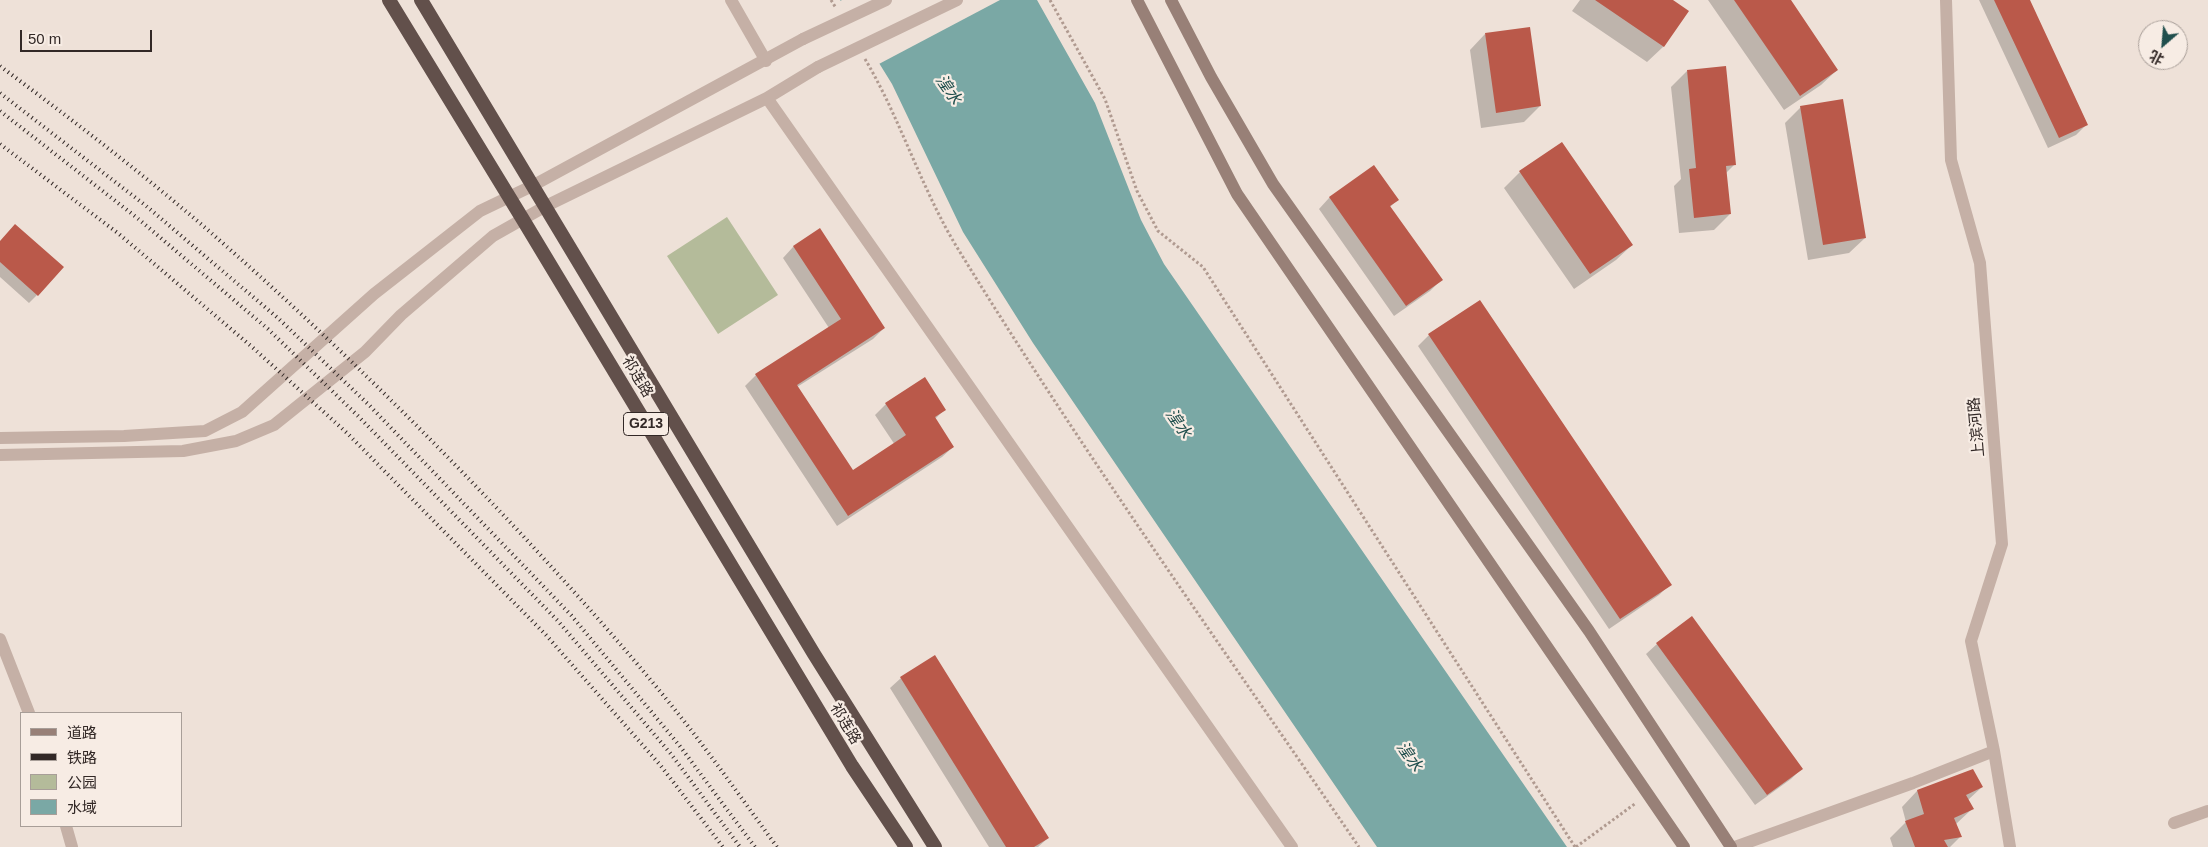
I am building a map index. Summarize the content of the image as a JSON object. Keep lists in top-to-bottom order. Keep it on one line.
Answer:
{"streets":{"highway":["祁连路","G213"],"street":["上滨河路"]},"water":["湟水"],"legend":["道路","铁路","公园","水域"],"scale_bar":"50 m","north":"bottom left"}
